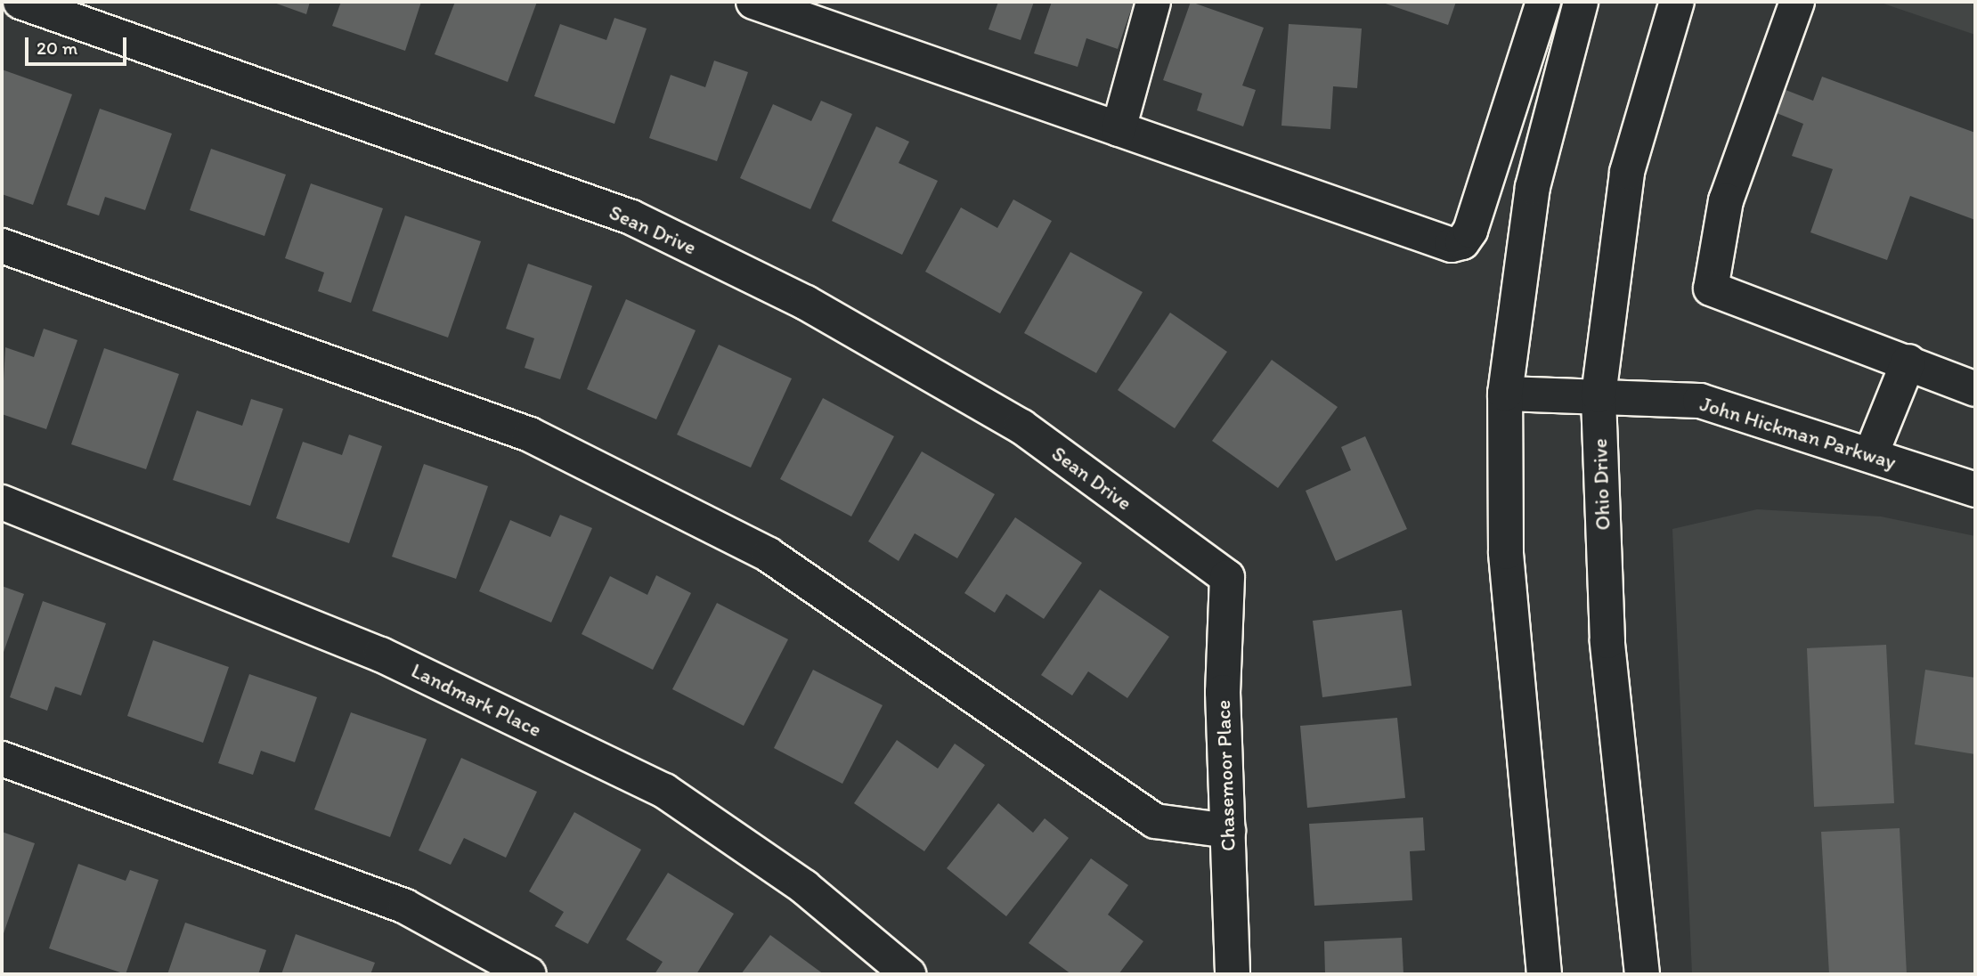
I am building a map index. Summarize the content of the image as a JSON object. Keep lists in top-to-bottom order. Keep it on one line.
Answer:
{"streets":{"street":["Sean Drive","John Hickman Parkway","Ohio Drive","Landmark Place","Chasemoor Place"]},"crossings":[["Sean Drive","Chasemoor Place"],["John Hickman Parkway","Ohio Drive"]],"scale_bar":"20 m"}
